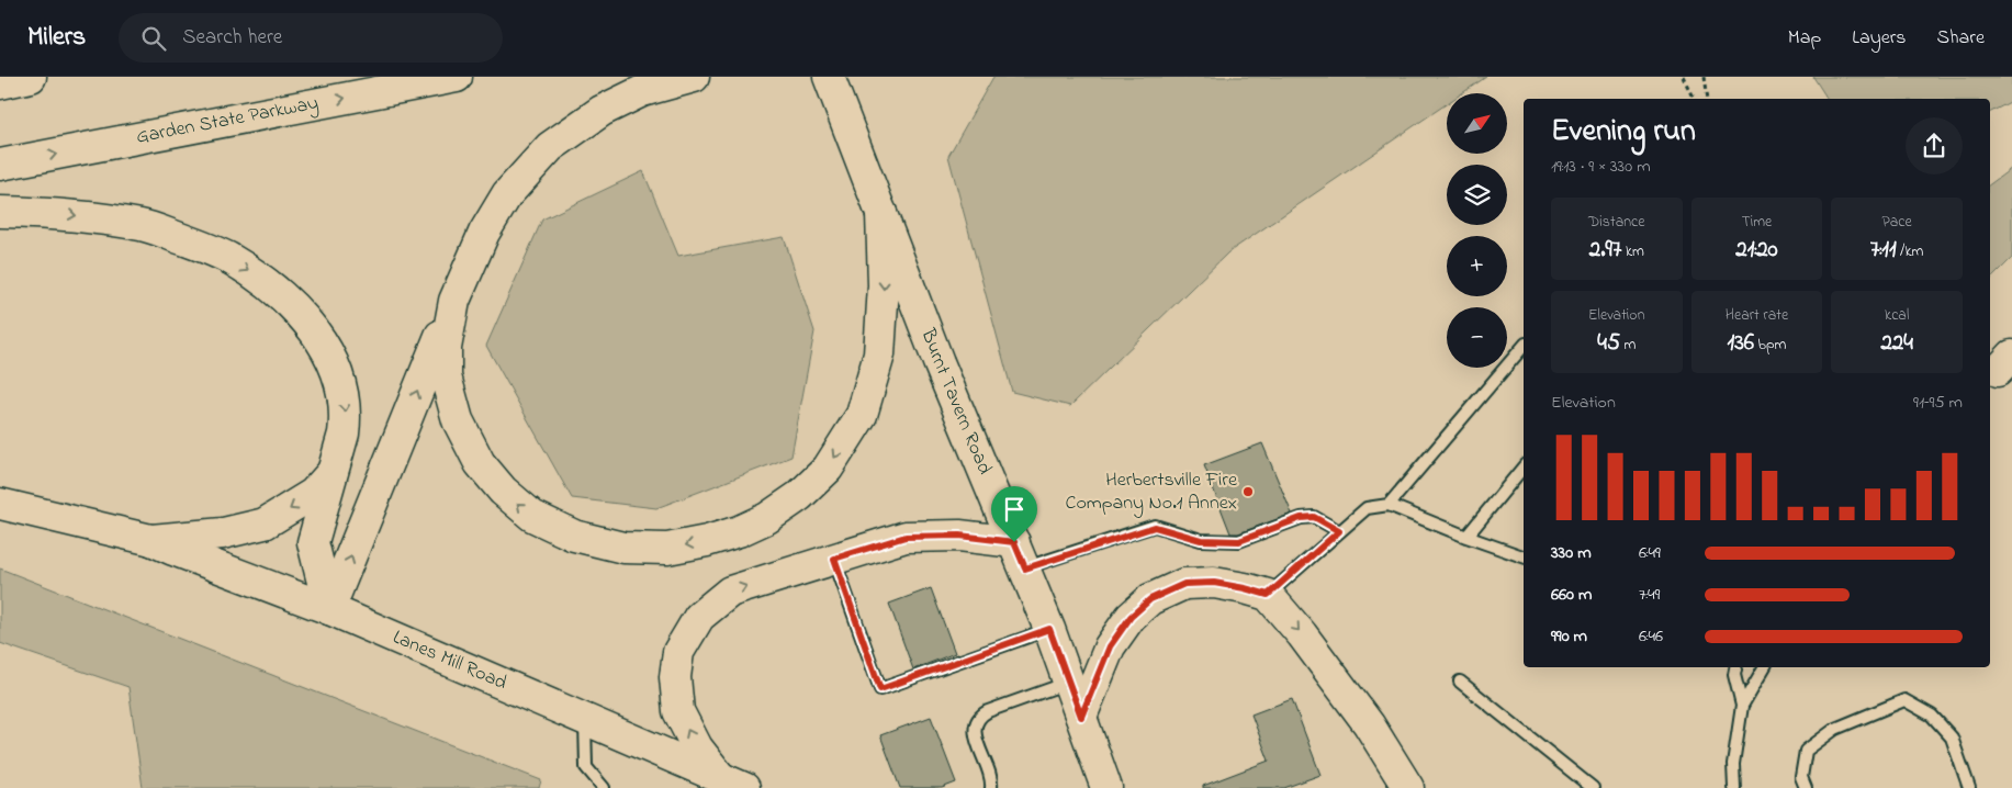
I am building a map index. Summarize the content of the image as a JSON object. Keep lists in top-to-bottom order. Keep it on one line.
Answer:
{"streets":{"main road":["Garden State Parkway","Burnt Tavern Road","Lanes Mill Road"]},"one_way":["Garden State Parkway"],"places":["Herbertsville Fire Company No.1 Annex"],"north":"top right","page":{"header":"Milers","search":"Search here","nav":["Map","Layers","Share"],"map_buttons":["+","−"],"heading":["Evening run","19:13 · 9 × 330 m"],"stats":[["Distance","2.97 km"],["Time","21:20"],["Pace","7:11 /km"],["Elevation","45 m"],["Heart rate","136 bpm"],["kcal","224"]],"chart":["Elevation","91–95 m"],"list":[{"name":"330 m","note":"6:49"},{"name":"660 m","note":"7:49"},{"name":"990 m","note":"6:46"}]}}
